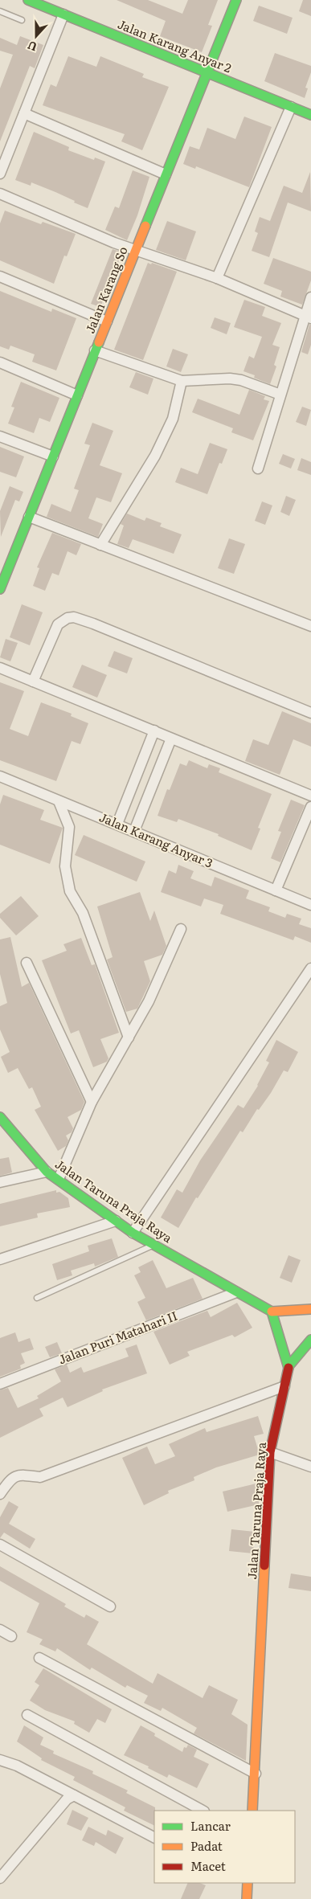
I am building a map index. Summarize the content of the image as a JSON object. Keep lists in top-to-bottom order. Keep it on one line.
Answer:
{"streets":{"street":["Jalan Karang Anyar 2","Jalan Karang So","Jalan Karang Anyar 3","Jalan Taruna Praja Raya","Jalan Puri Matahari II"]},"crossings":[["Jalan Karang Anyar 2","Jalan Karang So"],["Jalan Taruna Praja Raya","Jalan Puri Matahari II"]],"legend":["Lancar","Padat","Macet"],"north":"bottom"}
